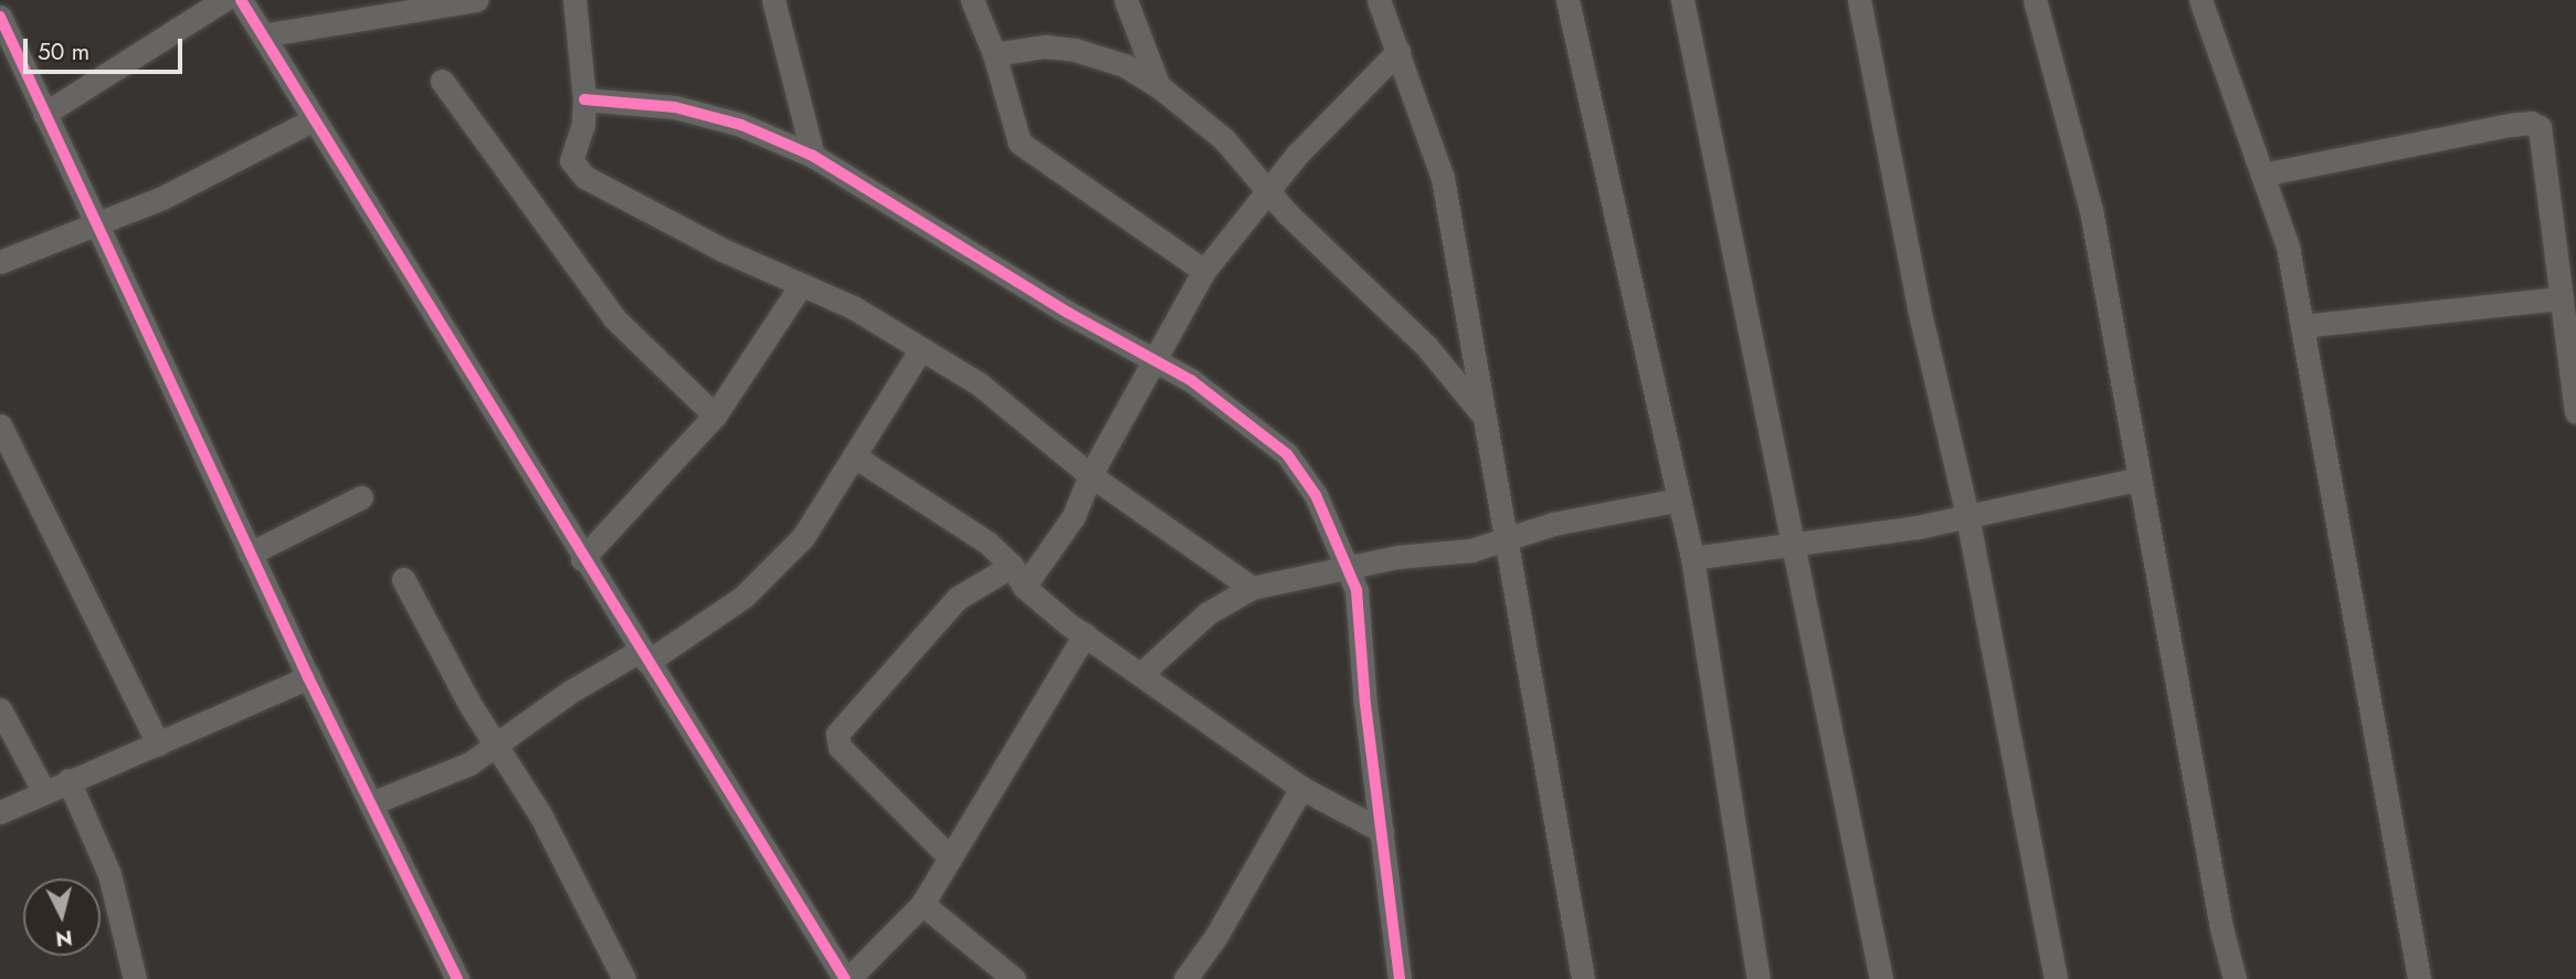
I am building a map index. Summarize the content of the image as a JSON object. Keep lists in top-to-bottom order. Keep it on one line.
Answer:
{"scale_bar":"50 m","north":"bottom"}
